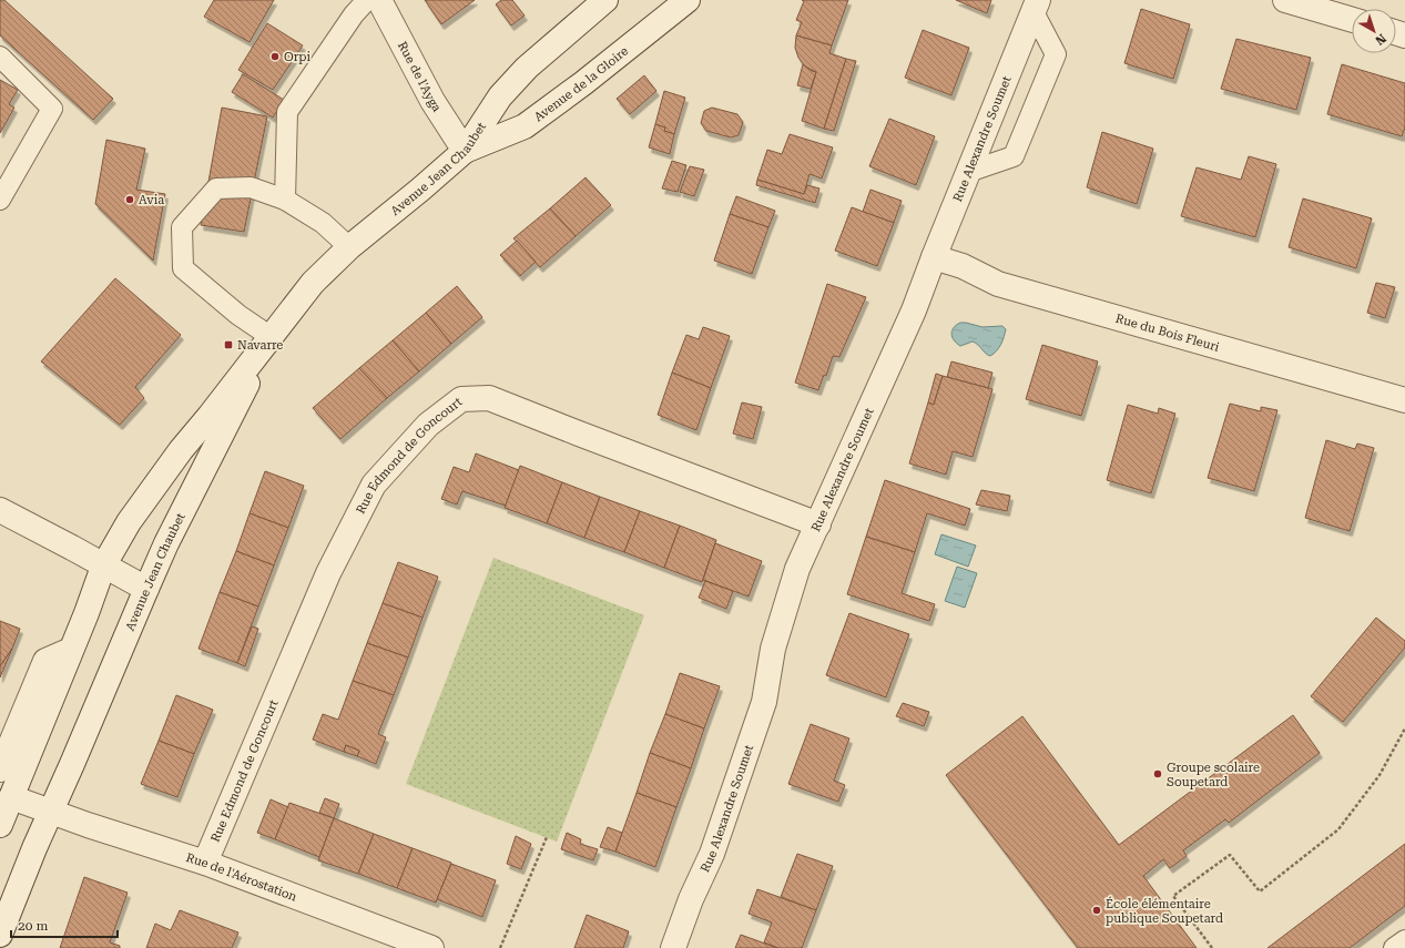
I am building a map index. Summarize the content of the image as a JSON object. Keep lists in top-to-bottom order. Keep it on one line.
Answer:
{"streets":{"street":["Rue de l'Ayga","Avenue de la Gloire","Rue Alexandre Soumet","Avenue Jean Chaubet","Rue du Bois Fleuri","Rue Edmond de Goncourt","Rue de l'Aérostation"]},"crossings":[["Rue de l'Ayga","Avenue de la Gloire"],["Rue de l'Ayga","Avenue Jean Chaubet"],["Avenue de la Gloire","Avenue Jean Chaubet"],["Rue Alexandre Soumet","Rue du Bois Fleuri"],["Rue Alexandre Soumet","Rue Edmond de Goncourt"],["Avenue Jean Chaubet","Rue de l'Aérostation"],["Rue Edmond de Goncourt","Rue de l'Aérostation"]],"places":{"other":["Orpi","Avia","Groupe scolaire Soupetard","École élémentaire publique Soupetard"],"transit":["Navarre"]},"scale_bar":"20 m","north":"bottom right"}
